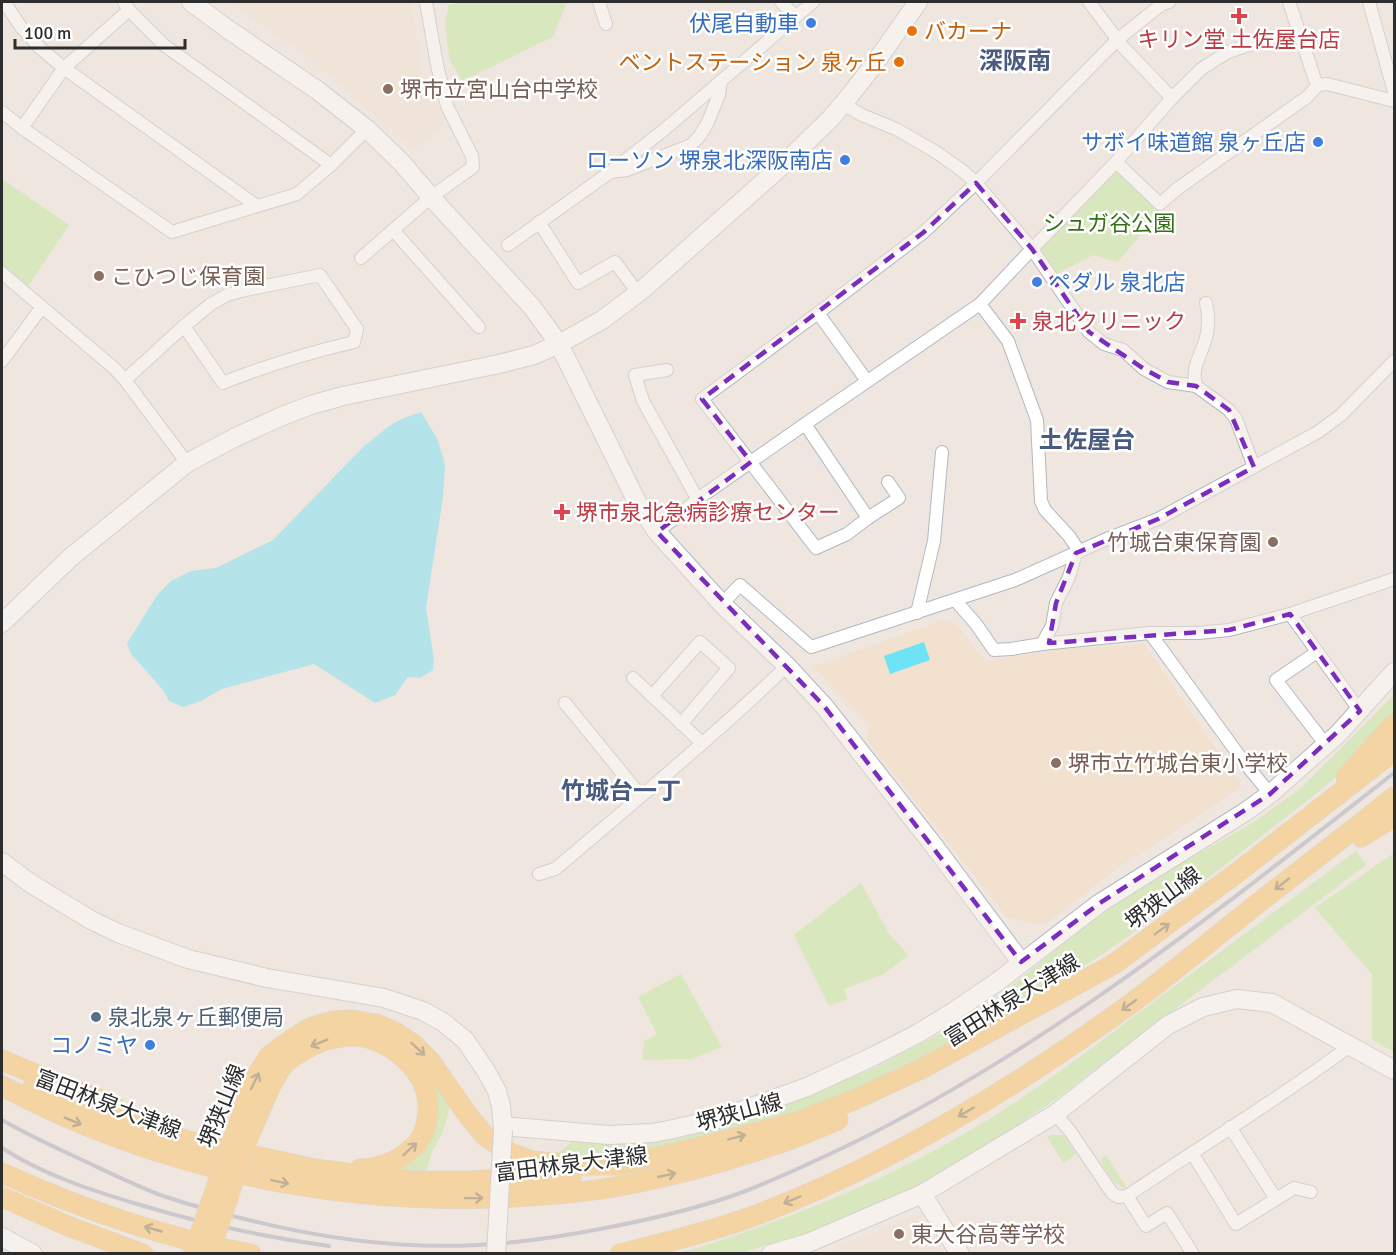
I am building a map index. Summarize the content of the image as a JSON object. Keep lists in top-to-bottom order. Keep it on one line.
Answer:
{"streets":{"main road":["堺狭山線","富田林泉大津線"]},"crossings":[["堺狭山線","富田林泉大津線"]],"districts":["深阪南","土佐屋台","竹城台一丁"],"parks":["シュガ谷公園"],"places":{"health":["キリン堂 土佐屋台店","泉北クリニック","堺市泉北急病診療センター"],"other":["伏尾自動車","バカーナ","ベントステーション 泉ヶ丘","堺市立宮山台中学校","サボイ味道館 泉ヶ丘店","ローソン 堺泉北深阪南店","こひつじ保育園","ペダル 泉北店","竹城台東保育園","堺市立竹城台東小学校","泉北泉ヶ丘郵便局","コノミヤ","東大谷高等学校"]},"scale_bar":"100 m"}
